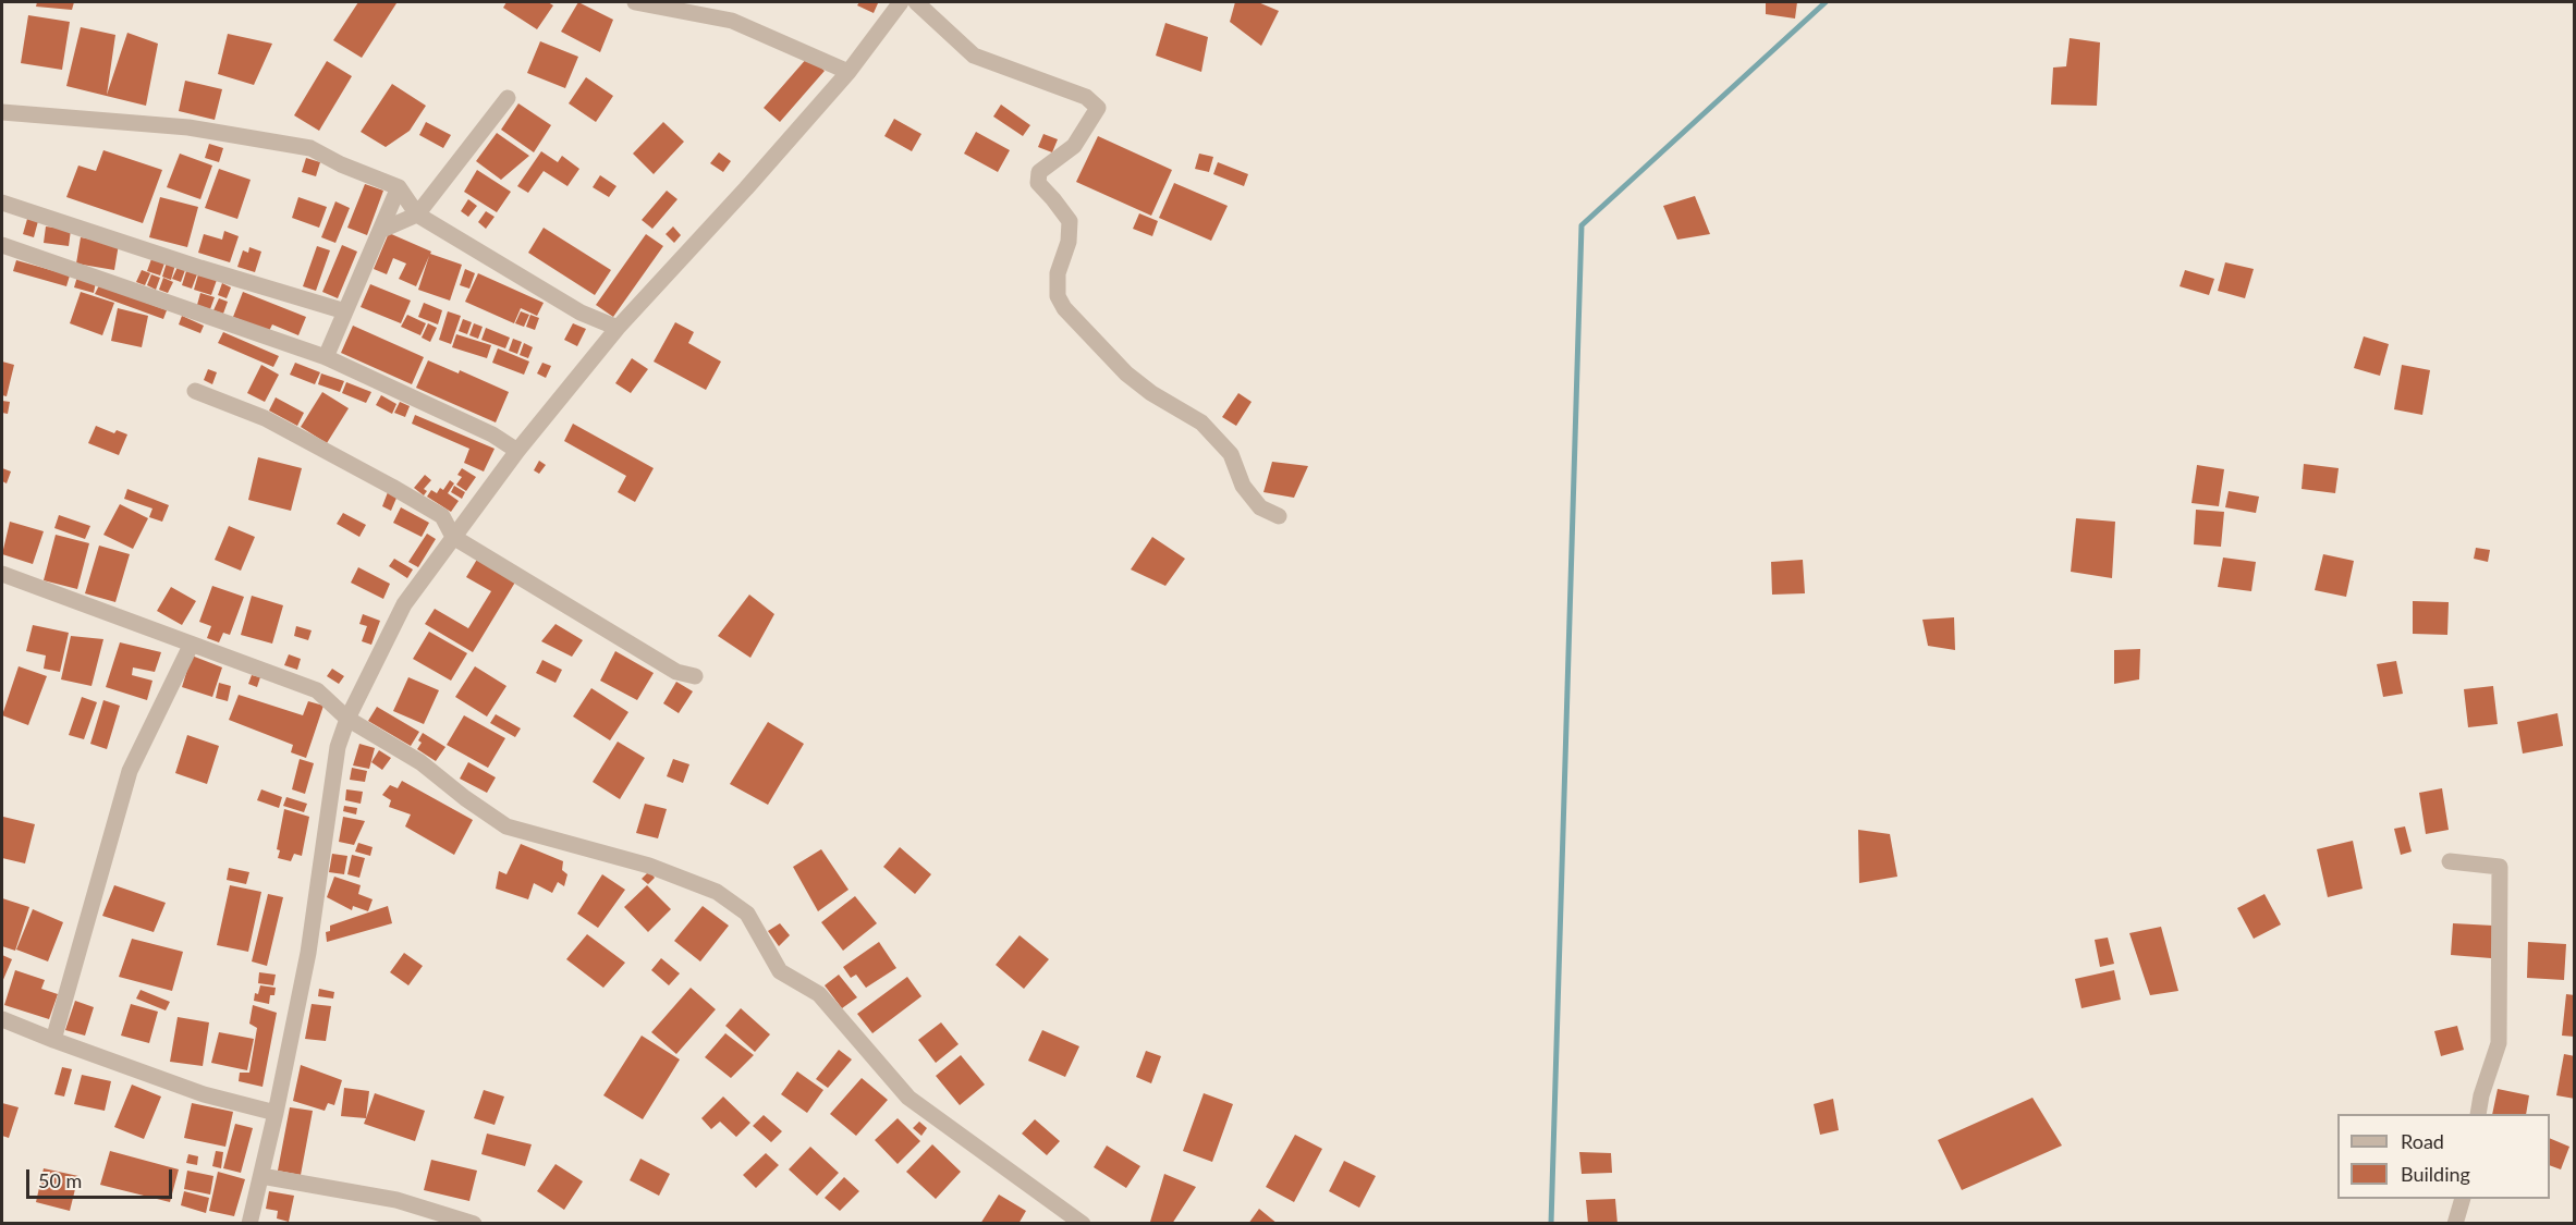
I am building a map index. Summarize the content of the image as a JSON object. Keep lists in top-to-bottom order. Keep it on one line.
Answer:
{"legend":["Road","Building"],"scale_bar":"50 m"}
